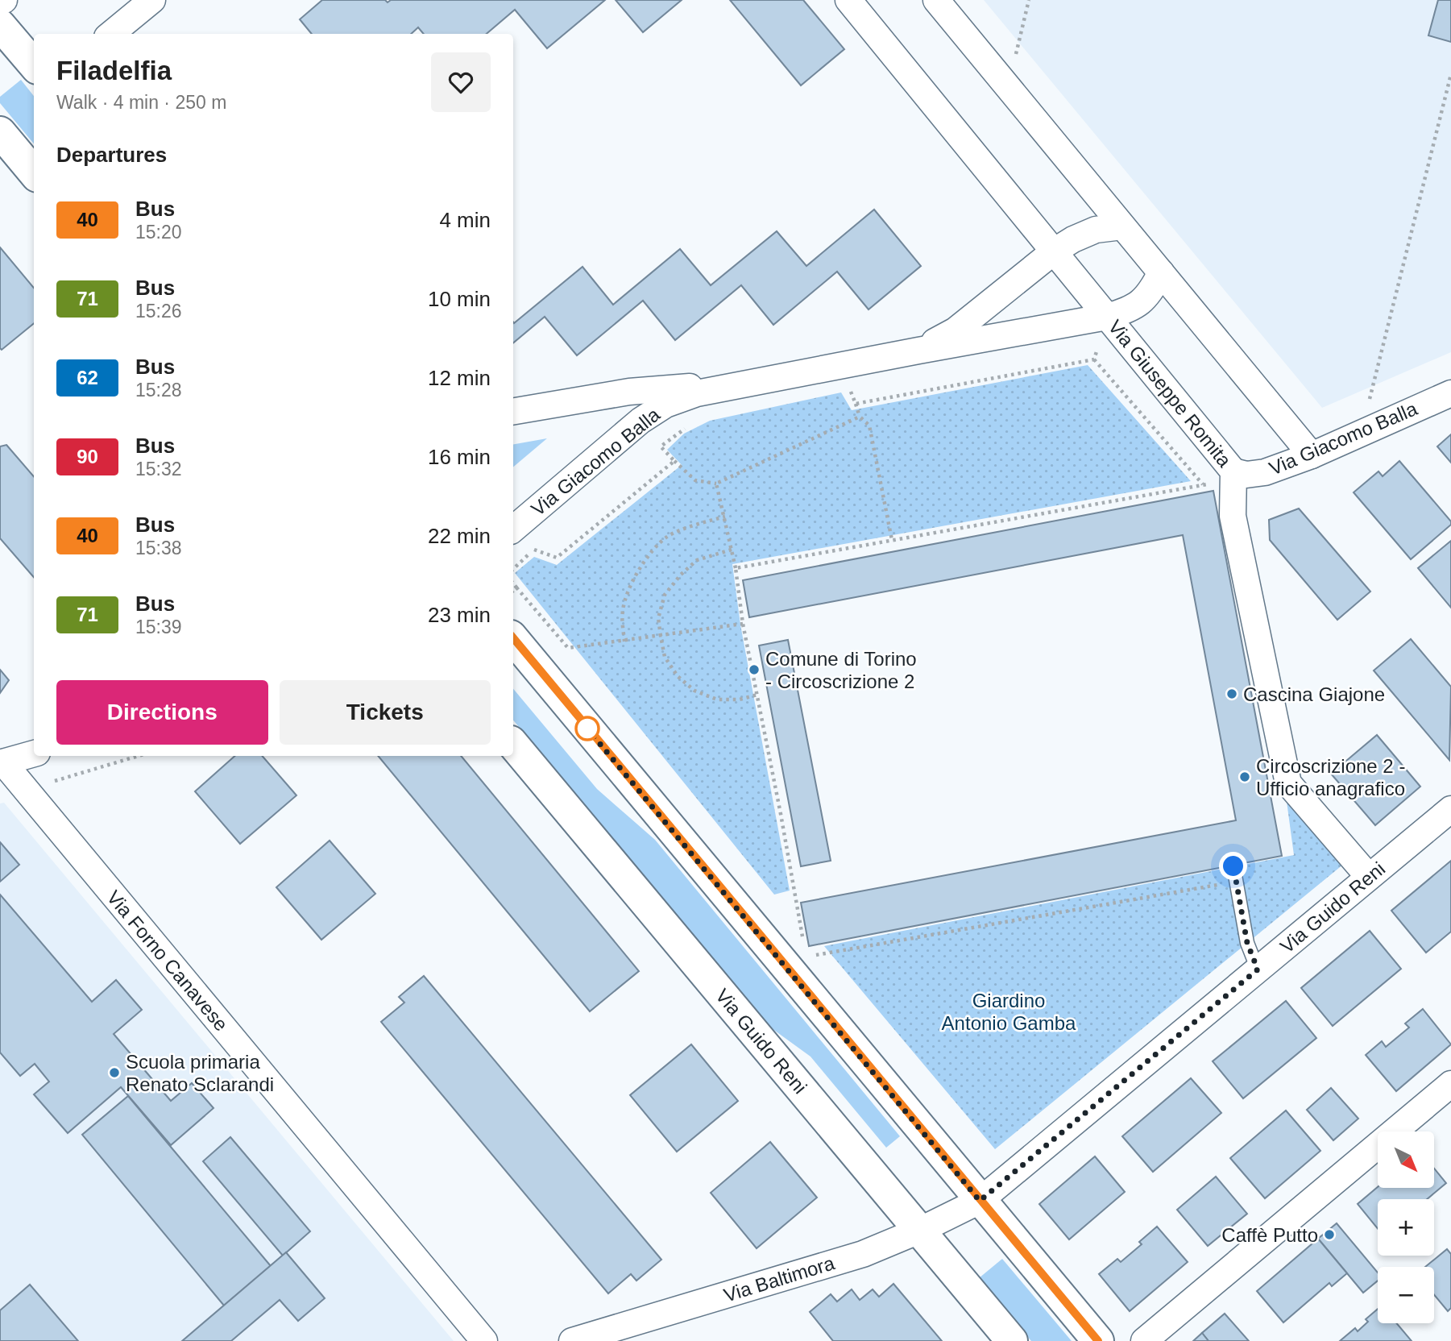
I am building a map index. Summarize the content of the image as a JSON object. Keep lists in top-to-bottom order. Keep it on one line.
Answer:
{"streets":{"main road":["Via Guido Reni"],"street":["Via Giuseppe Romita","Via Giacomo Balla","Via Forno Canavese","Via Baltimora"]},"crossings":[["Via Giuseppe Romita","Via Giacomo Balla"],["Via Giuseppe Romita","Via Guido Reni"],["Via Guido Reni","Via Baltimora"]],"parks":["Giardino Antonio Gamba"],"places":["Comune di Torino - Circoscrizione 2","Cascina Giajone","Circoscrizione 2 - Ufficio anagrafico","Scuola primaria Renato Sclarandi","Caffè Putto"],"lines":["bus line 40"],"north":"bottom right","page":{"heading":[["Filadelfia","Walk · 4 min · 250 m"],"Departures"],"list":[{"mark":"40","name":"Bus","note":"15:20","value":"4 min"},{"mark":"71","name":"Bus","note":"15:26","value":"10 min"},{"mark":"62","name":"Bus","note":"15:28","value":"12 min"},{"mark":"90","name":"Bus","note":"15:32","value":"16 min"},{"mark":"40","name":"Bus","note":"15:38","value":"22 min"},{"mark":"71","name":"Bus","note":"15:39","value":"23 min"}],"buttons":["Directions","Tickets"],"map_buttons":["+","−"]}}
